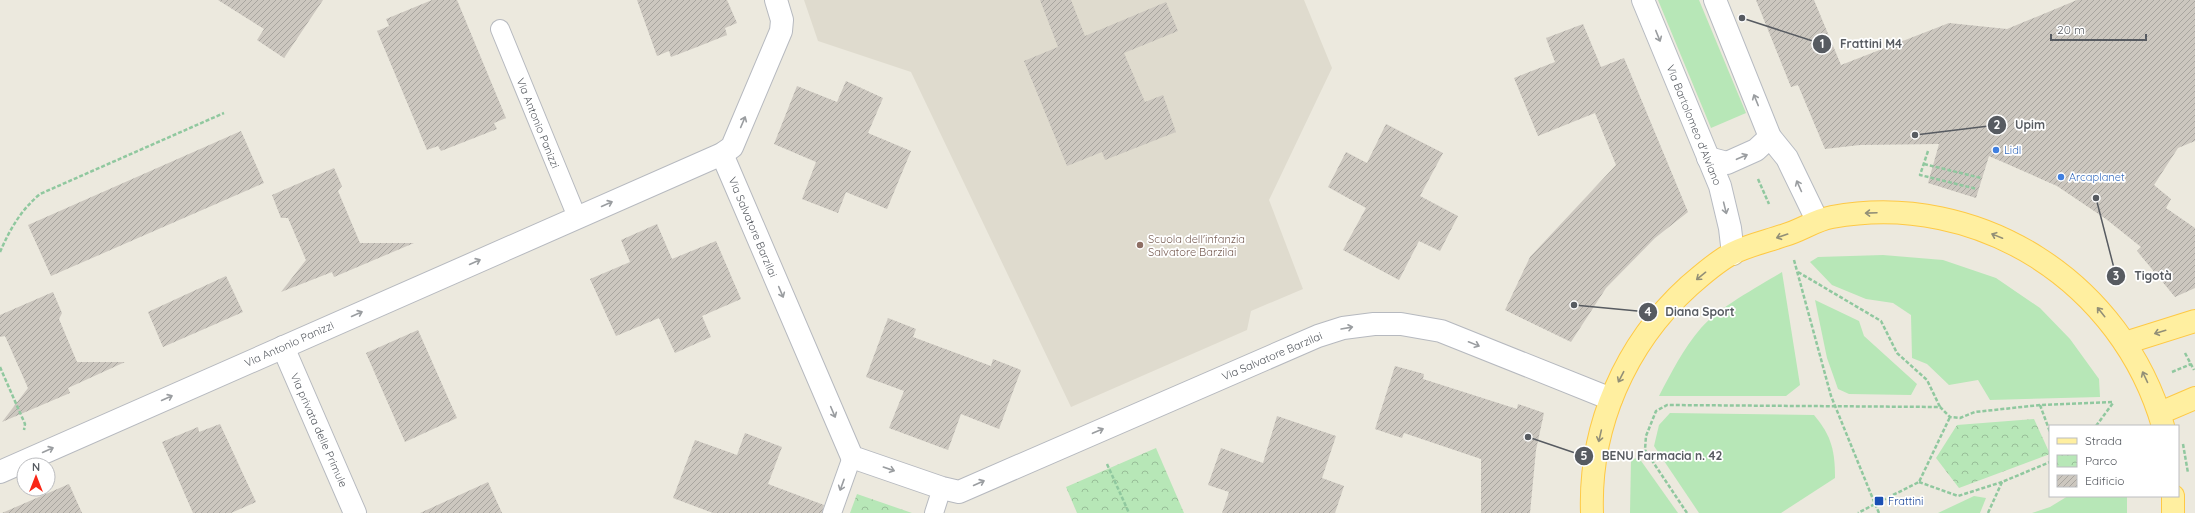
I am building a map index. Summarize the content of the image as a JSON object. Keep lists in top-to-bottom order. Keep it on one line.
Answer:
{"streets":{"street":["Via Antonio Panizzi","Via Bartolomeo d'Alviano","Via Salvatore Barzilai","Via privata delle Primule"]},"crossings":[["Via Antonio Panizzi","Via Salvatore Barzilai"],["Via Antonio Panizzi","Via privata delle Primule"]],"one_way":["Via Antonio Panizzi","Via Salvatore Barzilai"],"places":{"other":["Frattini M4","Upim","Lidl","Arcaplanet","Tigotà","Scuola dell'infanzia Salvatore Barzilai","Diana Sport","BENU Farmacia n. 42"],"transit":["Frattini"]},"legend":["Strada","Parco","Edificio"],"scale_bar":"20 m","north":"top"}
